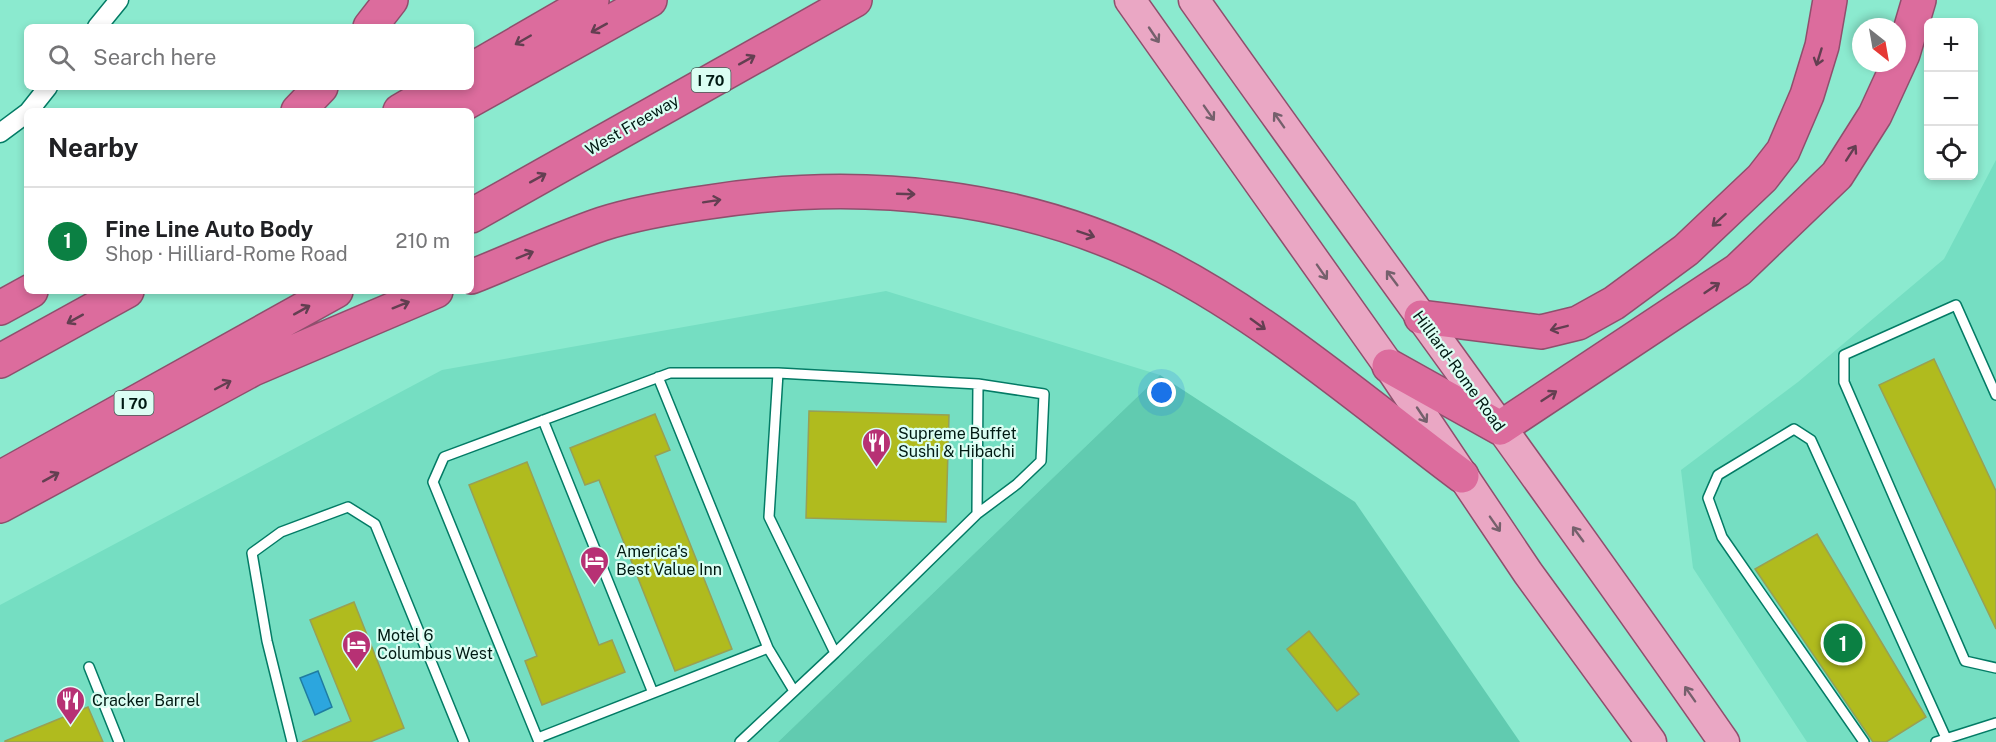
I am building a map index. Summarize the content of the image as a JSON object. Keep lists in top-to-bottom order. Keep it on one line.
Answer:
{"streets":{"highway":["I 70","West Freeway"],"main road":["Hilliard-Rome Road"]},"places":{"restaurant":["Supreme Buffet Sushi & Hibachi","Cracker Barrel"],"hotel":["America's Best Value Inn","Motel 6 Columbus West"]},"north":"bottom right","page":{"map_buttons":["+","−"],"search":"Search here","heading":"Nearby","list":[{"mark":"1","name":"Fine Line Auto Body","note":"Shop · Hilliard-Rome Road","value":"210 m"}],"pins":"1"}}
